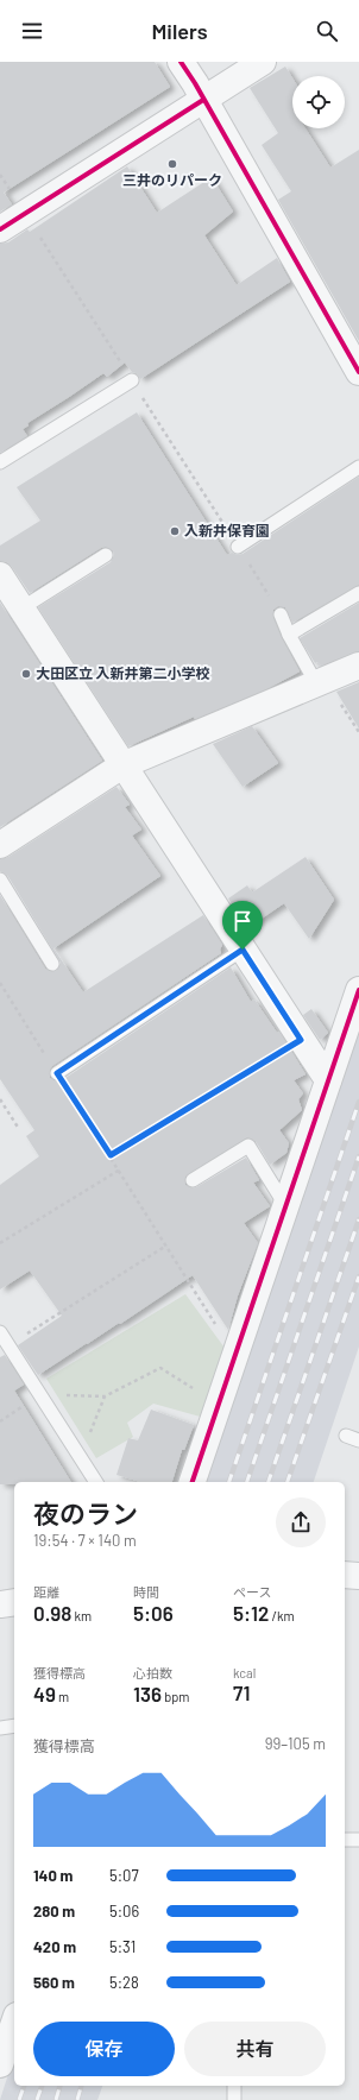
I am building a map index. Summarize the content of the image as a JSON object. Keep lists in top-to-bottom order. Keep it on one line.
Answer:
{"places":["三井のリパーク","入新井保育園","大田区立 入新井第二小学校"],"page":{"header":"Milers","heading":["夜のラン","19:54 · 7 × 140 m"],"stats":[["距離","0.98 km"],["時間","5:06"],["ペース","5:12 /km"],["獲得標高","49 m"],["心拍数","136 bpm"],["kcal","71"]],"chart":["獲得標高","99–105 m"],"list":[{"name":"140 m","note":"5:07"},{"name":"280 m","note":"5:06"},{"name":"420 m","note":"5:31"},{"name":"560 m","note":"5:28"}],"buttons":["保存","共有"]}}
